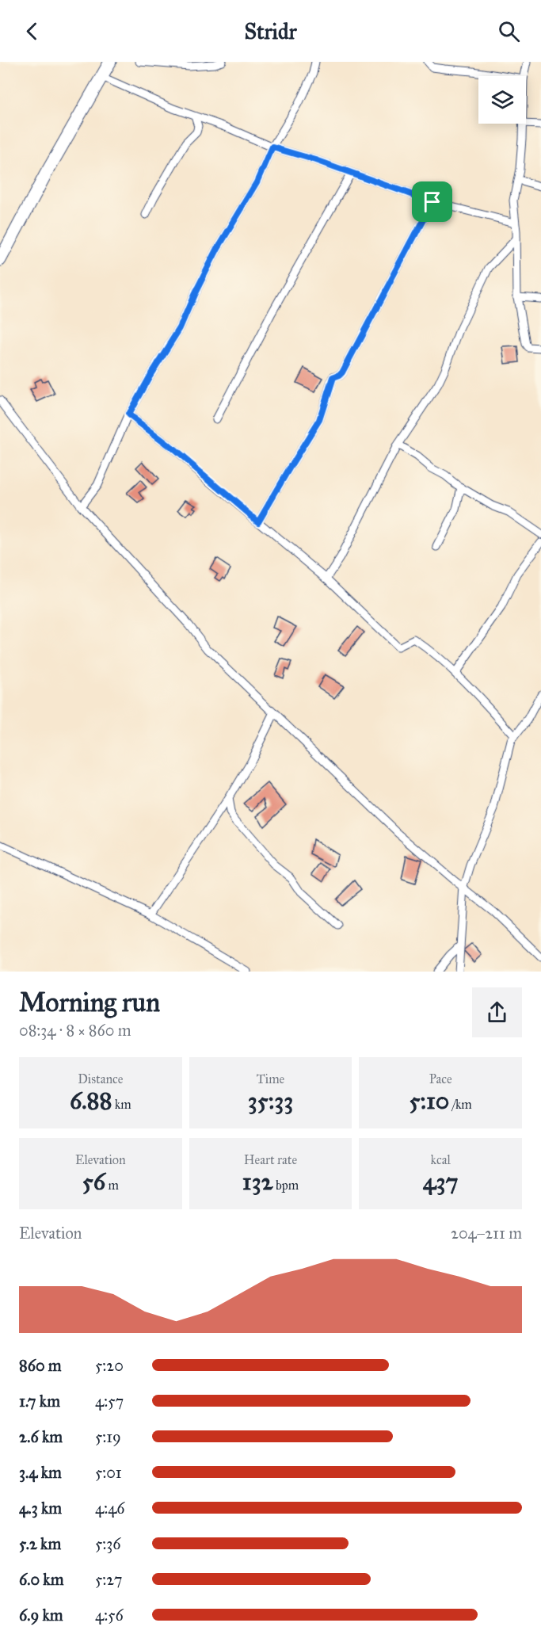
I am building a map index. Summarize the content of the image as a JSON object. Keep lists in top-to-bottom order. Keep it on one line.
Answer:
{"page":{"header":"Stridr","heading":["Morning run","08:34 · 8 × 860 m"],"stats":[["Distance","6.88 km"],["Time","35:33"],["Pace","5:10 /km"],["Elevation","56 m"],["Heart rate","132 bpm"],["kcal","437"]],"chart":["Elevation","204–211 m"],"list":[{"name":"860 m","note":"5:20"},{"name":"1.7 km","note":"4:57"},{"name":"2.6 km","note":"5:19"},{"name":"3.4 km","note":"5:01"},{"name":"4.3 km","note":"4:46"},{"name":"5.2 km","note":"5:36"},{"name":"6.0 km","note":"5:27"},{"name":"6.9 km","note":"4:56"}]}}
